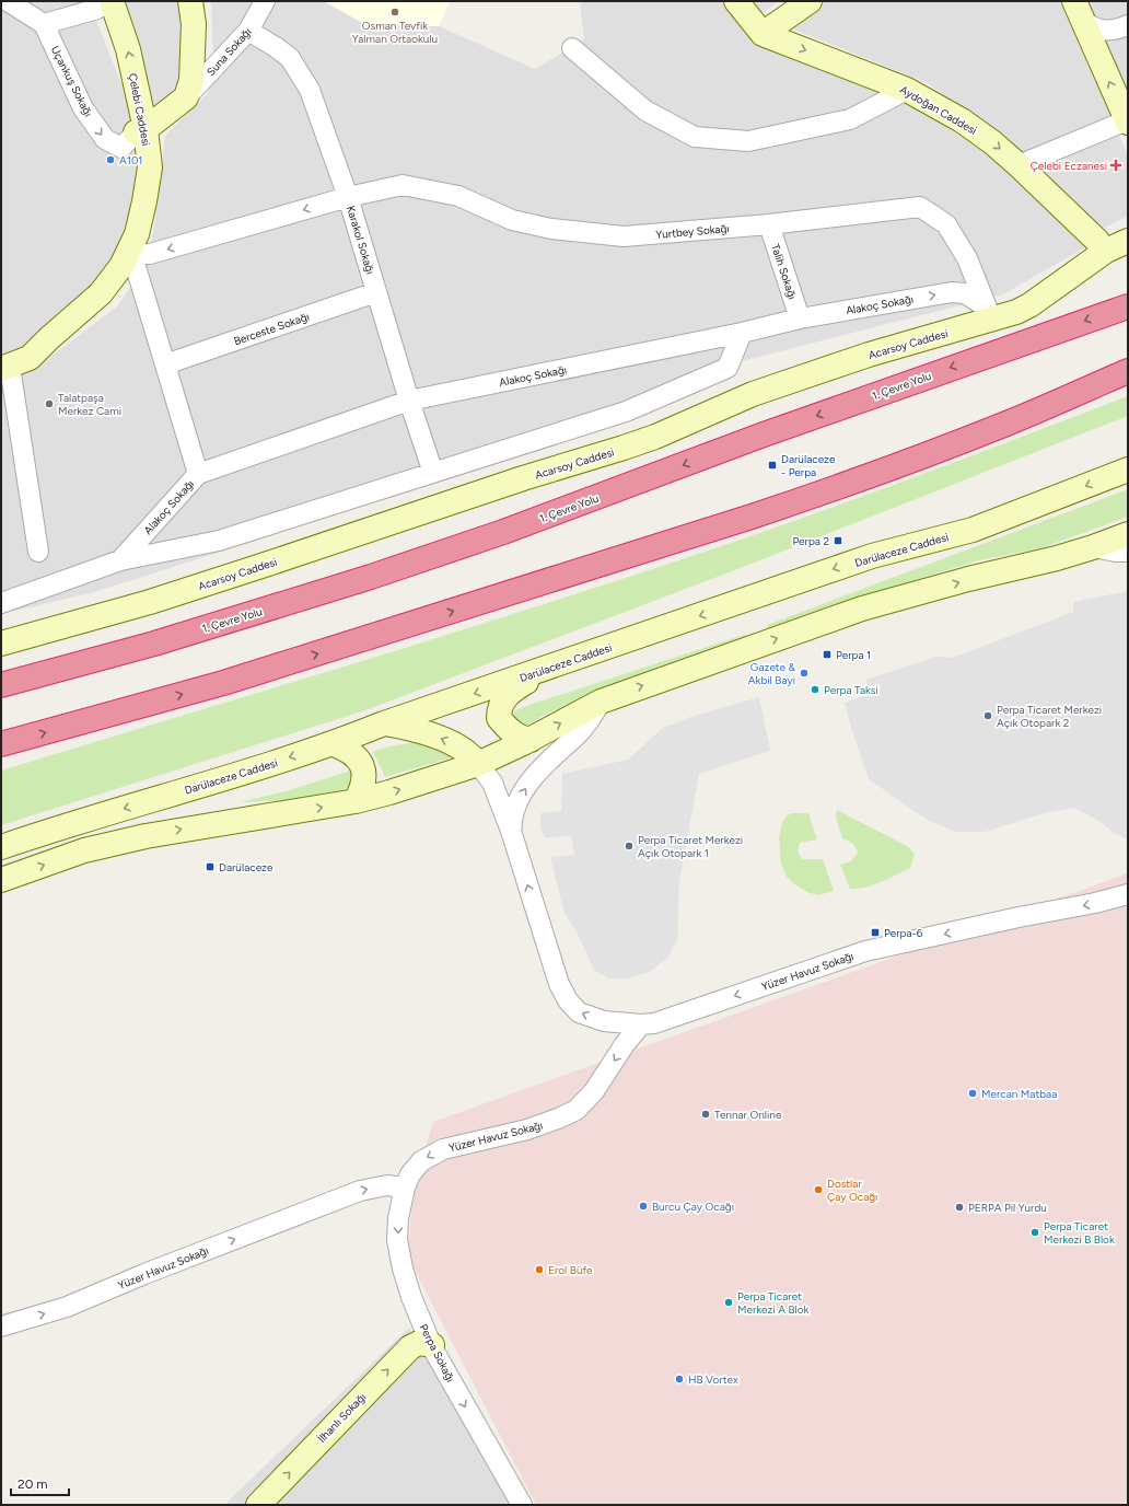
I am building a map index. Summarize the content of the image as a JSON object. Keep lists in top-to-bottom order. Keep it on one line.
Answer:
{"streets":{"highway":["1. Çevre Yolu"],"main road":["Çelebi Caddesi","Aydoğan Caddesi","Acarsoy Caddesi","Darülaceze Caddesi","İlhanlı Sokağı"],"street":["Suna Sokağı","Uçankuş Sokağı","Yurtbey Sokağı","Karakol Sokağı","Talih Sokağı","Alakoç Sokağı","Berceste Sokağı","Yüzer Havuz Sokağı","Perpa Sokağı"]},"crossings":[["Suna Sokağı","Karakol Sokağı"],["Uçankuş Sokağı","Çelebi Caddesi"],["Çelebi Caddesi","Yurtbey Sokağı"],["Aydoğan Caddesi","Acarsoy Caddesi"],["Yurtbey Sokağı","Karakol Sokağı"],["Yurtbey Sokağı","Talih Sokağı"],["Yurtbey Sokağı","Alakoç Sokağı"],["Yurtbey Sokağı","Acarsoy Caddesi"],["Karakol Sokağı","Alakoç Sokağı"],["Karakol Sokağı","Berceste Sokağı"],["Talih Sokağı","Alakoç Sokağı"],["Alakoç Sokağı","Acarsoy Caddesi"],["Yüzer Havuz Sokağı","Perpa Sokağı"],["Perpa Sokağı","İlhanlı Sokağı"]],"one_way":["Aydoğan Caddesi","Perpa Sokağı","İlhanlı Sokağı"],"places":{"other":["Osman Tevfik Yalman Ortaokulu","A101","Talatpaşa Merkez Cami","Gazete & Akbil Bayi","Perpa Taksi","Perpa Ticaret Merkezi Açık Otopark 2","Perpa Ticaret Merkezi Açık Otopark 1","Mercan Matbaa","Tennar Online","Dostlar Çay Ocağı","Burcu Çay Ocağı","PERPA Pil Yurdu","Perpa Ticaret Merkezi B Blok","Erol Büfe","Perpa Ticaret Merkezi A Blok","HB Vortex"],"health":["Çelebi Eczanesi"],"transit":["Darülaceze - Perpa","Perpa 2","Perpa 1","Darülaceze","Perpa-6"]},"scale_bar":"20 m"}
